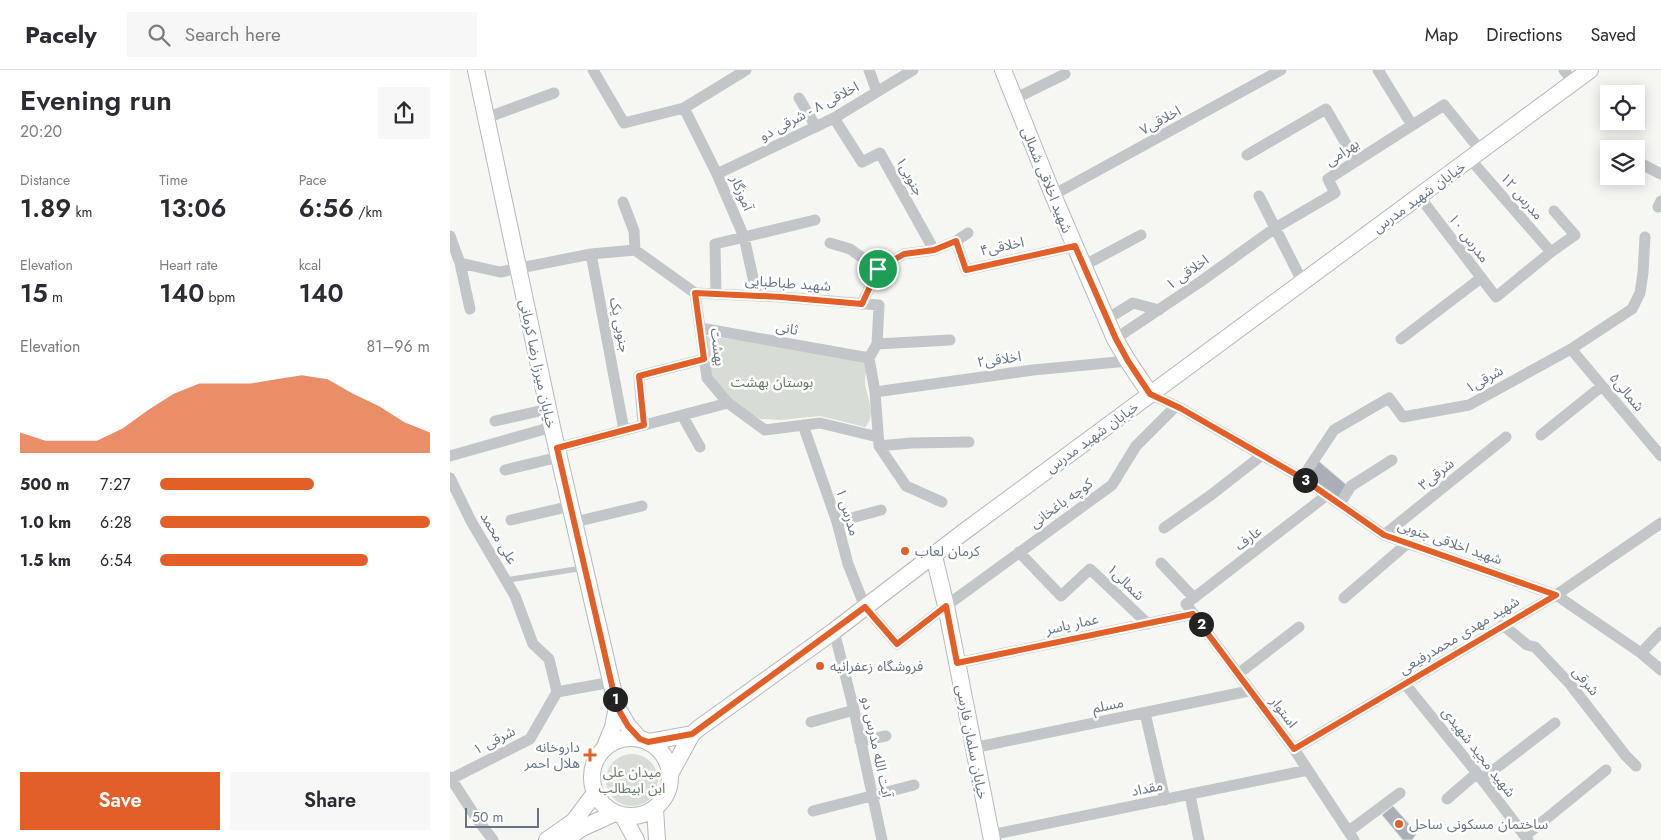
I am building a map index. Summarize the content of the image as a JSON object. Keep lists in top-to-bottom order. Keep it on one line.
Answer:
{"streets":{"main road":["شهید اخلاقی شمالی","خیابان شهید مدرس","خیابان میرزا رضا کرمانی","خیابان سلمان فارسی"],"street":["اخلاقی ۸ - شرقی دو","اخلاقی۷","بهرامی","جنوبی۱","آموزگار","مدرس ۱۲","مدرس ۱۰","اخلاقی۴","اخلاقی ۱","شهید طباطبایی","جنوبی یک","ثانی","بهشت","اخلاقی۲","شرقی۱","شمالی۵","شرقی۳","کوچه باغخانی","مدرس ۱","علی محمد","عارف","شهید اخلاقی جنوبی","شمالی۱","عمار یاسر","شهید مهدی محمدرفیعی","شرقی","مسلم","استوار","شرقی ۱","آیت الله مدرس دو","شهید مجید شهیدی","مقداد"]},"crossings":[["اخلاقی ۸ - شرقی دو","جنوبی۱"],["اخلاقی ۸ - شرقی دو","آموزگار"],["اخلاقی۷","شهید اخلاقی شمالی"],["بهرامی","مدرس ۱۲"],["بهرامی","اخلاقی ۱"],["شهید اخلاقی شمالی","خیابان شهید مدرس"],["شهید اخلاقی شمالی","اخلاقی۴"],["شهید اخلاقی شمالی","اخلاقی ۱"],["شهید اخلاقی شمالی","اخلاقی۲"],["شهید اخلاقی شمالی","شهید اخلاقی جنوبی"],["آموزگار","شهید طباطبایی"],["مدرس ۱۲","خیابان شهید مدرس"],["مدرس ۱۲","مدرس ۱۰"],["خیابان شهید مدرس","مدرس ۱۰"],["خیابان شهید مدرس","خیابان میرزا رضا کرمانی"],["خیابان شهید مدرس","مدرس ۱"],["خیابان شهید مدرس","شهید اخلاقی جنوبی"],["خیابان شهید مدرس","خیابان سلمان فارسی"],["خیابان شهید مدرس","آیت الله مدرس دو"],["شهید طباطبایی","بهشت"],["ثانی","بهشت"],["بهشت","مدرس ۱"],["شرقی۱","شمالی۵"],["شرقی۱","شهید اخلاقی جنوبی"],["شرقی۳","شهید اخلاقی جنوبی"],["کوچه باغخانی","مدرس ۱"],["کوچه باغخانی","شهید اخلاقی جنوبی"],["کوچه باغخانی","شمالی۱"],["کوچه باغخانی","خیابان سلمان فارسی"],["مدرس ۱","خیابان سلمان فارسی"],["علی محمد","شرقی ۱"],["عارف","شهید اخلاقی جنوبی"],["عارف","استوار"],["شهید اخلاقی جنوبی","شهید مهدی محمدرفیعی"],["شمالی۱","عمار یاسر"],["عمار یاسر","استوار"],["عمار یاسر","خیابان سلمان فارسی"],["شهید مهدی محمدرفیعی","شرقی"],["شهید مهدی محمدرفیعی","استوار"],["شهید مهدی محمدرفیعی","شهید مجید شهیدی"],["مسلم","استوار"],["مسلم","خیابان سلمان فارسی"],["استوار","مقداد"],["خیابان سلمان فارسی","مقداد"]],"parks":["بوستان بهشت","میدان علی ابن ابیطالب"],"places":{"other":["کرمان لعاب","فروشگاه زعفرانیه","ساختمان مسکونی ساحل"],"health":["داروخانه هلال احمر"]},"scale_bar":"50 m","page":{"header":"Pacely","search":"Search here","nav":["Map","Directions","Saved"],"heading":["Evening run","20:20"],"stats":[["Distance","1.89 km"],["Time","13:06"],["Pace","6:56 /km"],["Elevation","15 m"],["Heart rate","140 bpm"],["kcal","140"]],"chart":["Elevation","81–96 m"],"list":[{"name":"500 m","note":"7:27"},{"name":"1.0 km","note":"6:28"},{"name":"1.5 km","note":"6:54"}],"pins":["3","2","1"],"buttons":["Save","Share"],"scale":"50 m"}}
